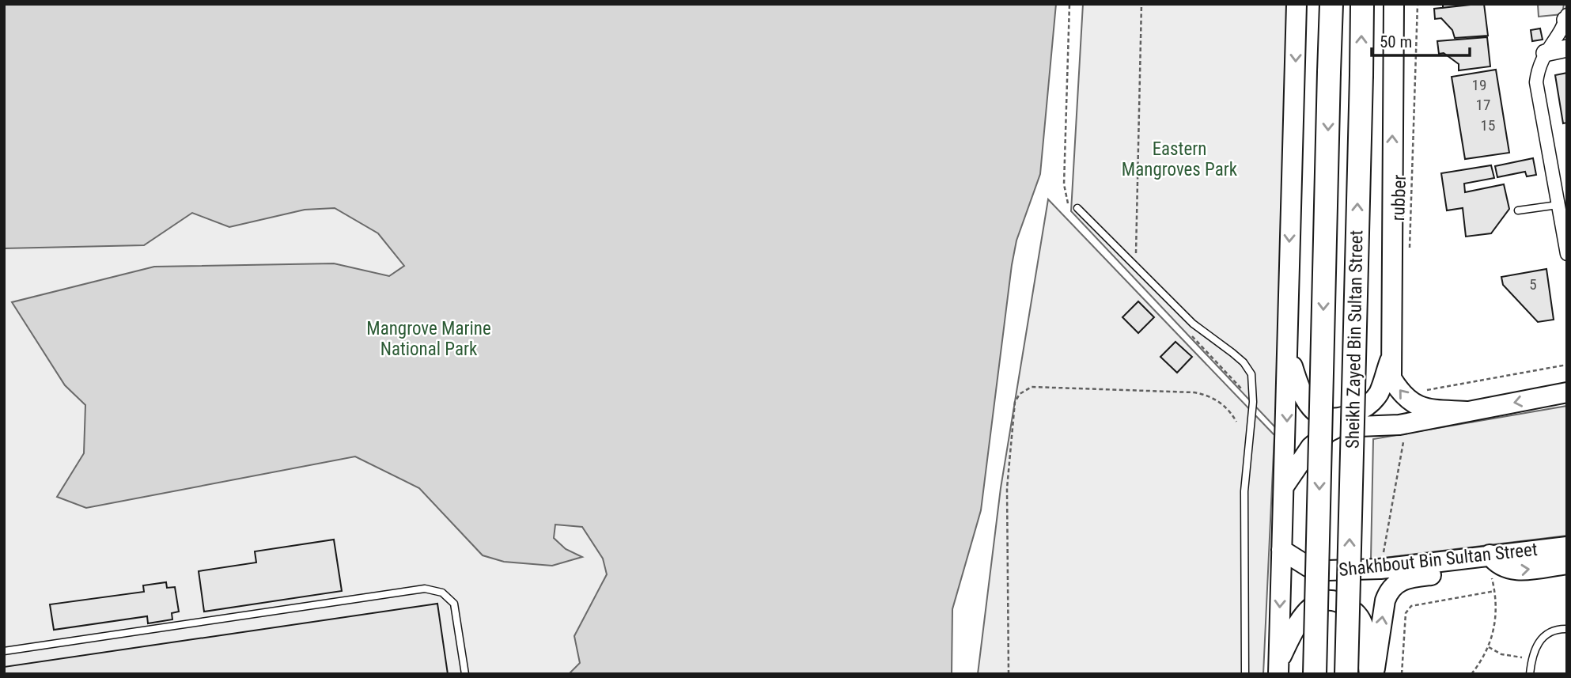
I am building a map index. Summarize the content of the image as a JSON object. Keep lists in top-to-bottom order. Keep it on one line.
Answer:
{"streets":{"highway":["Sheikh Zayed Bin Sultan Street"],"main road":["Shakhbout Bin Sultan Street"],"path":["rubber"]},"parks":["Eastern Mangroves Park","Mangrove Marine National Park"],"house_numbers":["19","17","15","5"],"scale_bar":"50 m"}
